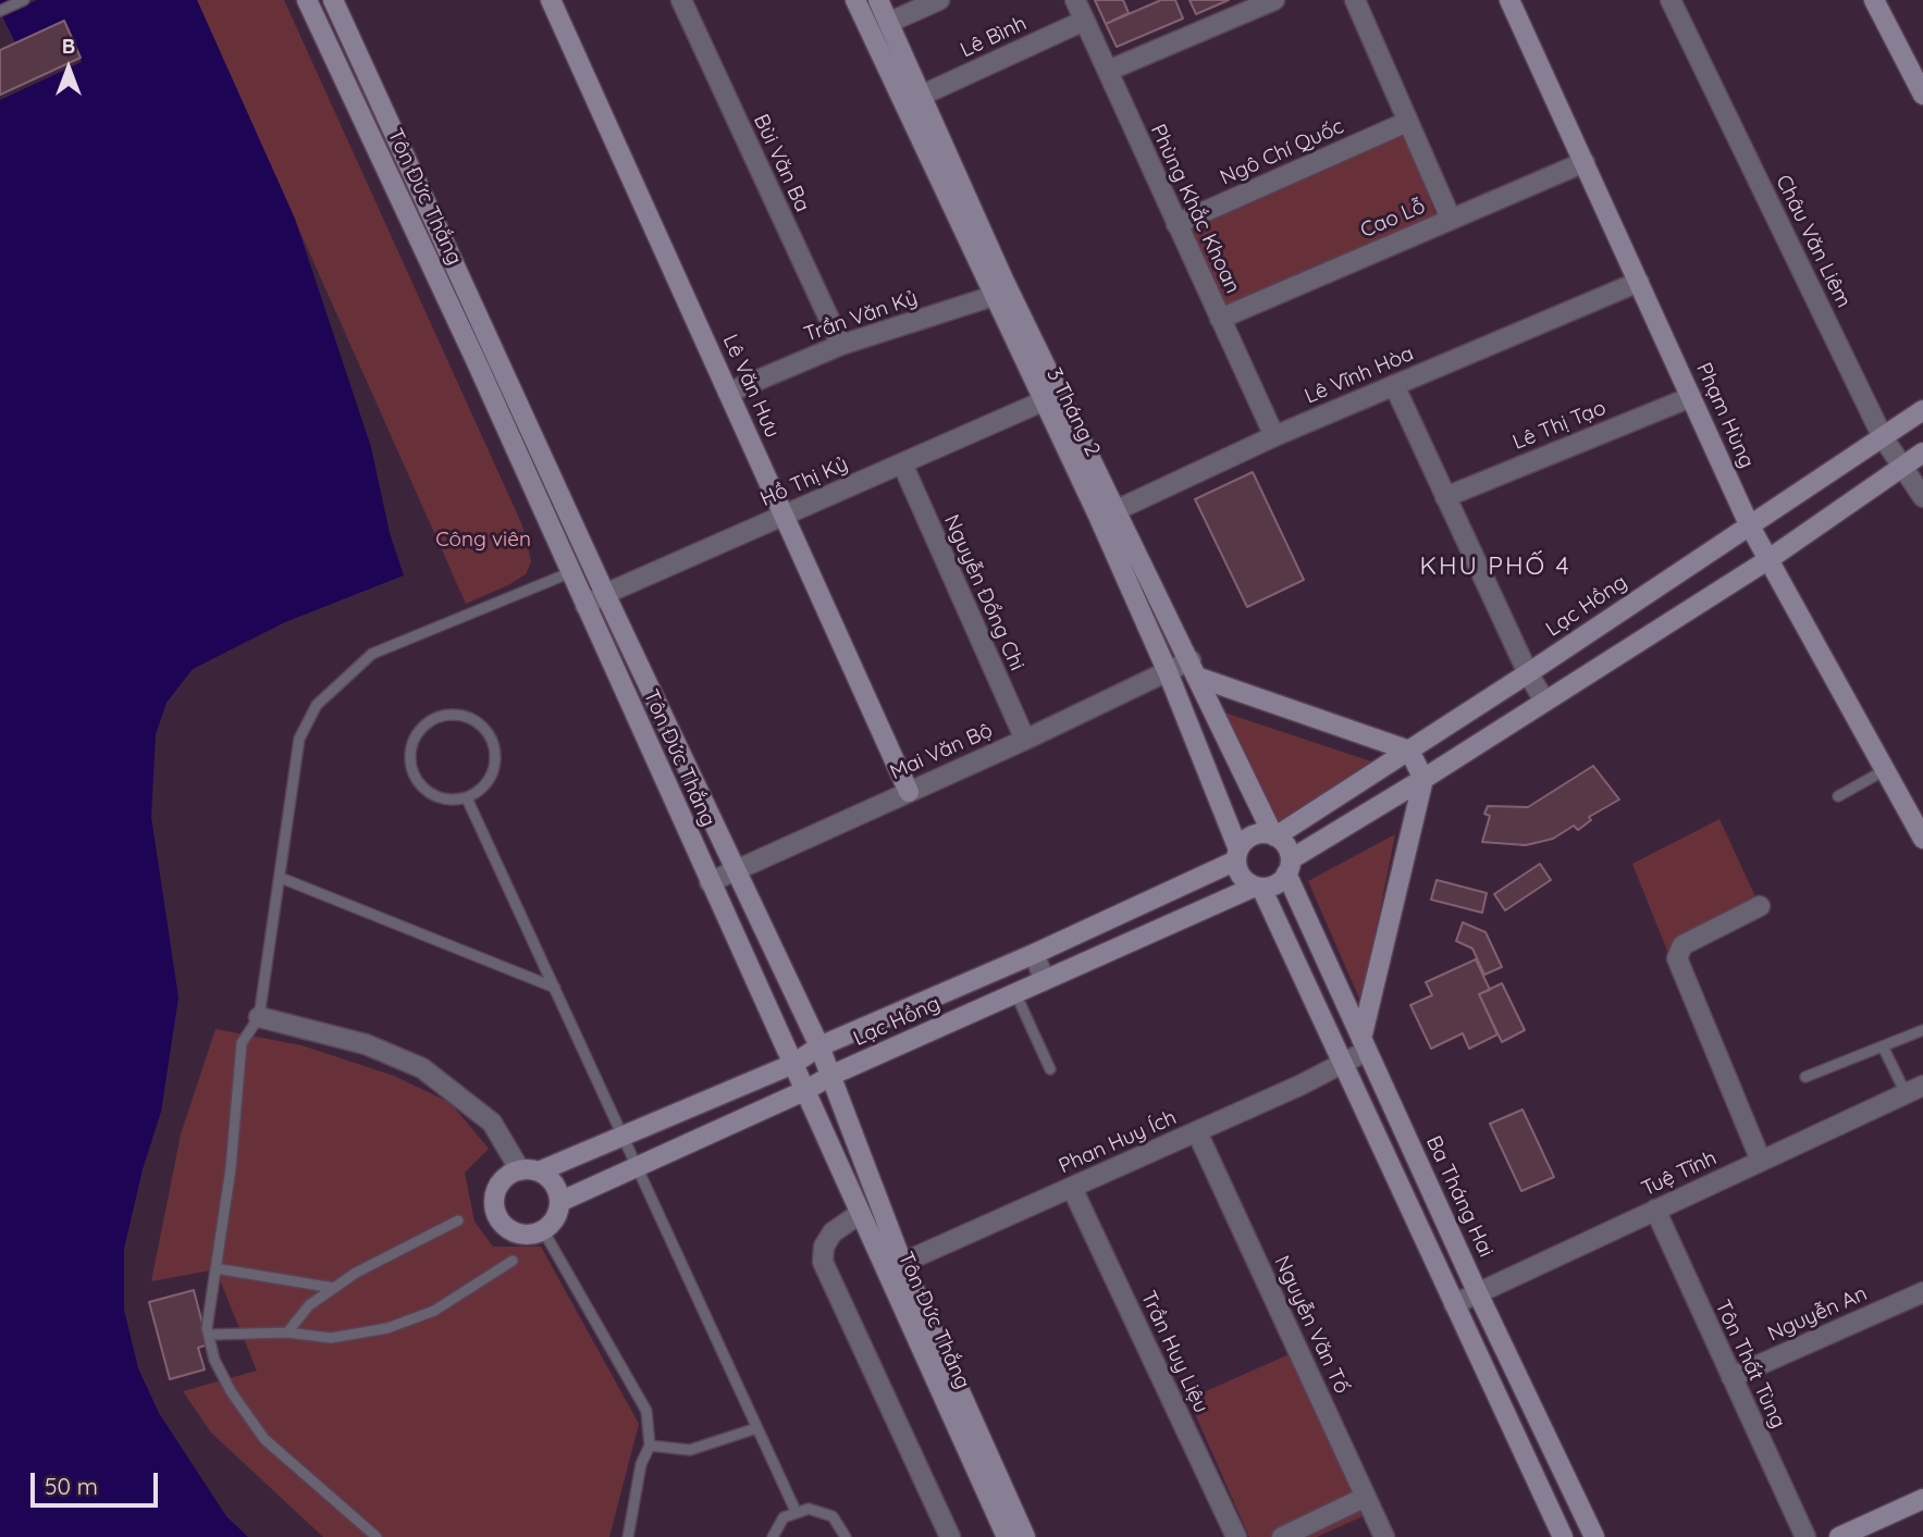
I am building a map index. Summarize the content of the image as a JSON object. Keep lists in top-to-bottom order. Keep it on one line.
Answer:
{"streets":{"street":["Lê Bình","Ngô Chí Quốc","Bùi Văn Ba","Tôn Đức Thắng","Phùng Khắc Khoan","Cao Lỗ","Châu Văn Liêm","Trần Văn Kỷ","Lê Vĩnh Hòa","Lê Văn Hưu","3 Tháng 2","Phạm Hùng","Lê Thị Tạo","Hồ Thị Kỷ","Nguyễn Đổng Chi","Lạc Hồng","Mai Văn Bộ","Phan Huy Ích","Tuệ Tĩnh","Ba Tháng Hai","Nguyễn An","Nguyễn Văn Tố","Trần Huy Liệu","Tôn Thất Tùng"]},"crossings":[["Lê Bình","Phùng Khắc Khoan"],["Lê Bình","3 Tháng 2"],["Ngô Chí Quốc","Phùng Khắc Khoan"],["Bùi Văn Ba","Trần Văn Kỷ"],["Tôn Đức Thắng","Hồ Thị Kỷ"],["Tôn Đức Thắng","Lạc Hồng"],["Tôn Đức Thắng","Mai Văn Bộ"],["Tôn Đức Thắng","Phan Huy Ích"],["Phùng Khắc Khoan","Cao Lỗ"],["Phùng Khắc Khoan","Lê Vĩnh Hòa"],["Cao Lỗ","Phạm Hùng"],["Châu Văn Liêm","Lạc Hồng"],["Trần Văn Kỷ","Lê Văn Hưu"],["Trần Văn Kỷ","3 Tháng 2"],["Lê Vĩnh Hòa","3 Tháng 2"],["Lê Vĩnh Hòa","Phạm Hùng"],["Lê Văn Hưu","Hồ Thị Kỷ"],["Lê Văn Hưu","Mai Văn Bộ"],["3 Tháng 2","Hồ Thị Kỷ"],["3 Tháng 2","Lạc Hồng"],["3 Tháng 2","Mai Văn Bộ"],["3 Tháng 2","Ba Tháng Hai"],["Phạm Hùng","Lê Thị Tạo"],["Phạm Hùng","Lạc Hồng"],["Hồ Thị Kỷ","Nguyễn Đổng Chi"],["Nguyễn Đổng Chi","Mai Văn Bộ"],["Lạc Hồng","Ba Tháng Hai"],["Phan Huy Ích","Ba Tháng Hai"],["Phan Huy Ích","Nguyễn Văn Tố"],["Phan Huy Ích","Trần Huy Liệu"],["Tuệ Tĩnh","Ba Tháng Hai"],["Tuệ Tĩnh","Tôn Thất Tùng"],["Nguyễn An","Tôn Thất Tùng"]],"districts":["KHU PHỐ 4"],"parks":["Công viên"],"scale_bar":"50 m","north":"top"}
